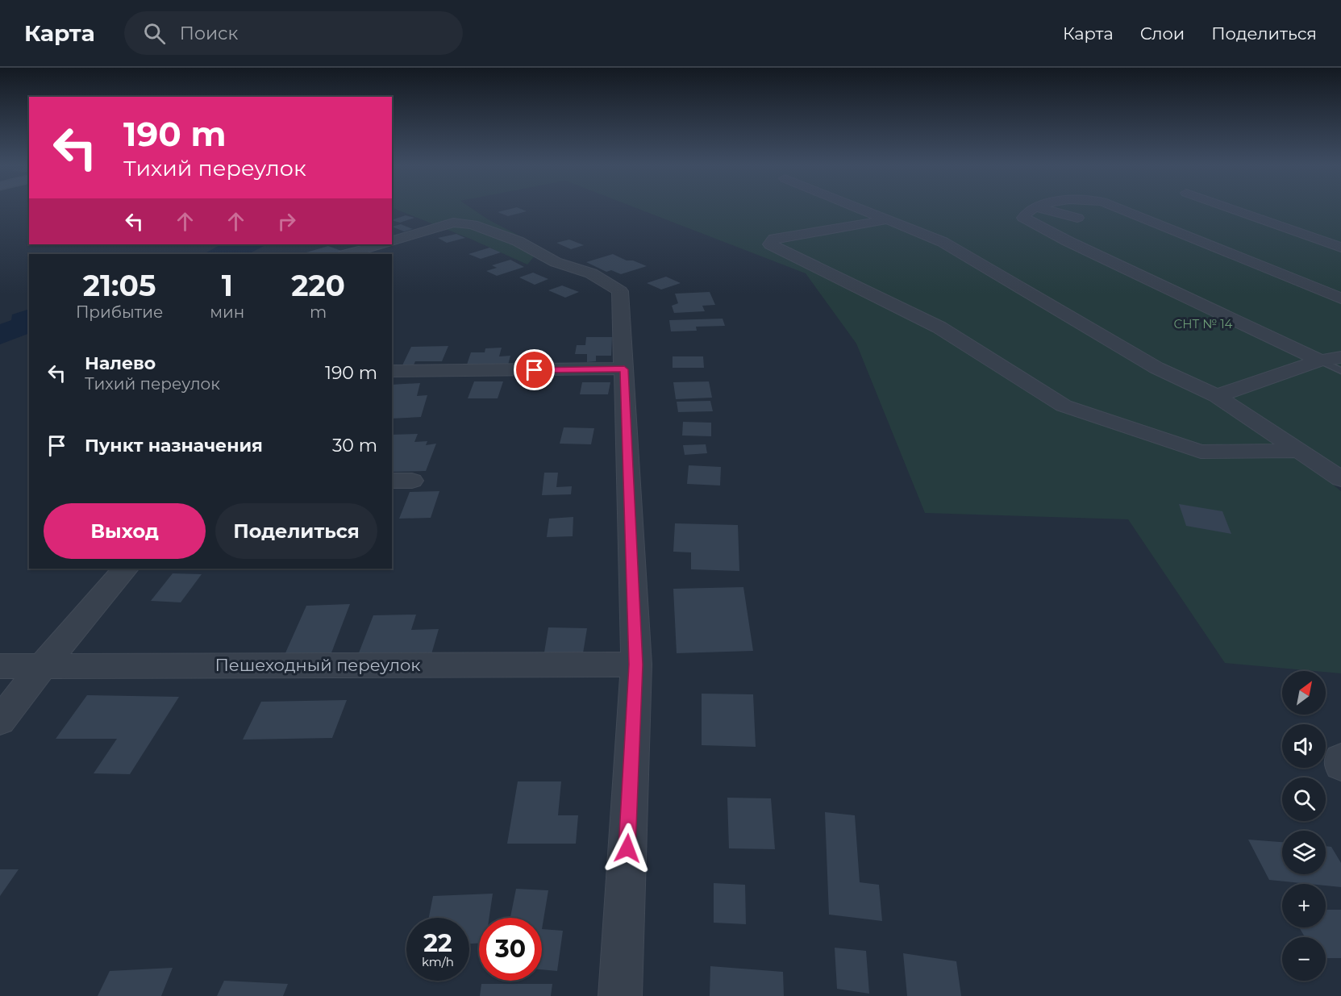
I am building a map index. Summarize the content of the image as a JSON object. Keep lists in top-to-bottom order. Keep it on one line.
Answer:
{"streets":{"street":["Пешеходный переулок"]},"parks":["СНТ № 14"],"north":"top right","page":{"header":"Карта","search":"Поиск","nav":["Карта","Слои","Поделиться"],"turn":["190 m","Тихий переулок"],"eta":["21:05","Прибытие","1","мин","220","m"],"list":[{"name":"Налево","note":"Тихий переулок","value":"190 m"},{"name":"Пункт назначения","value":"30 m"}],"buttons":["Выход","Поделиться"],"map_buttons":["+","−"],"speed":"22 km/h","limit":"30"}}
